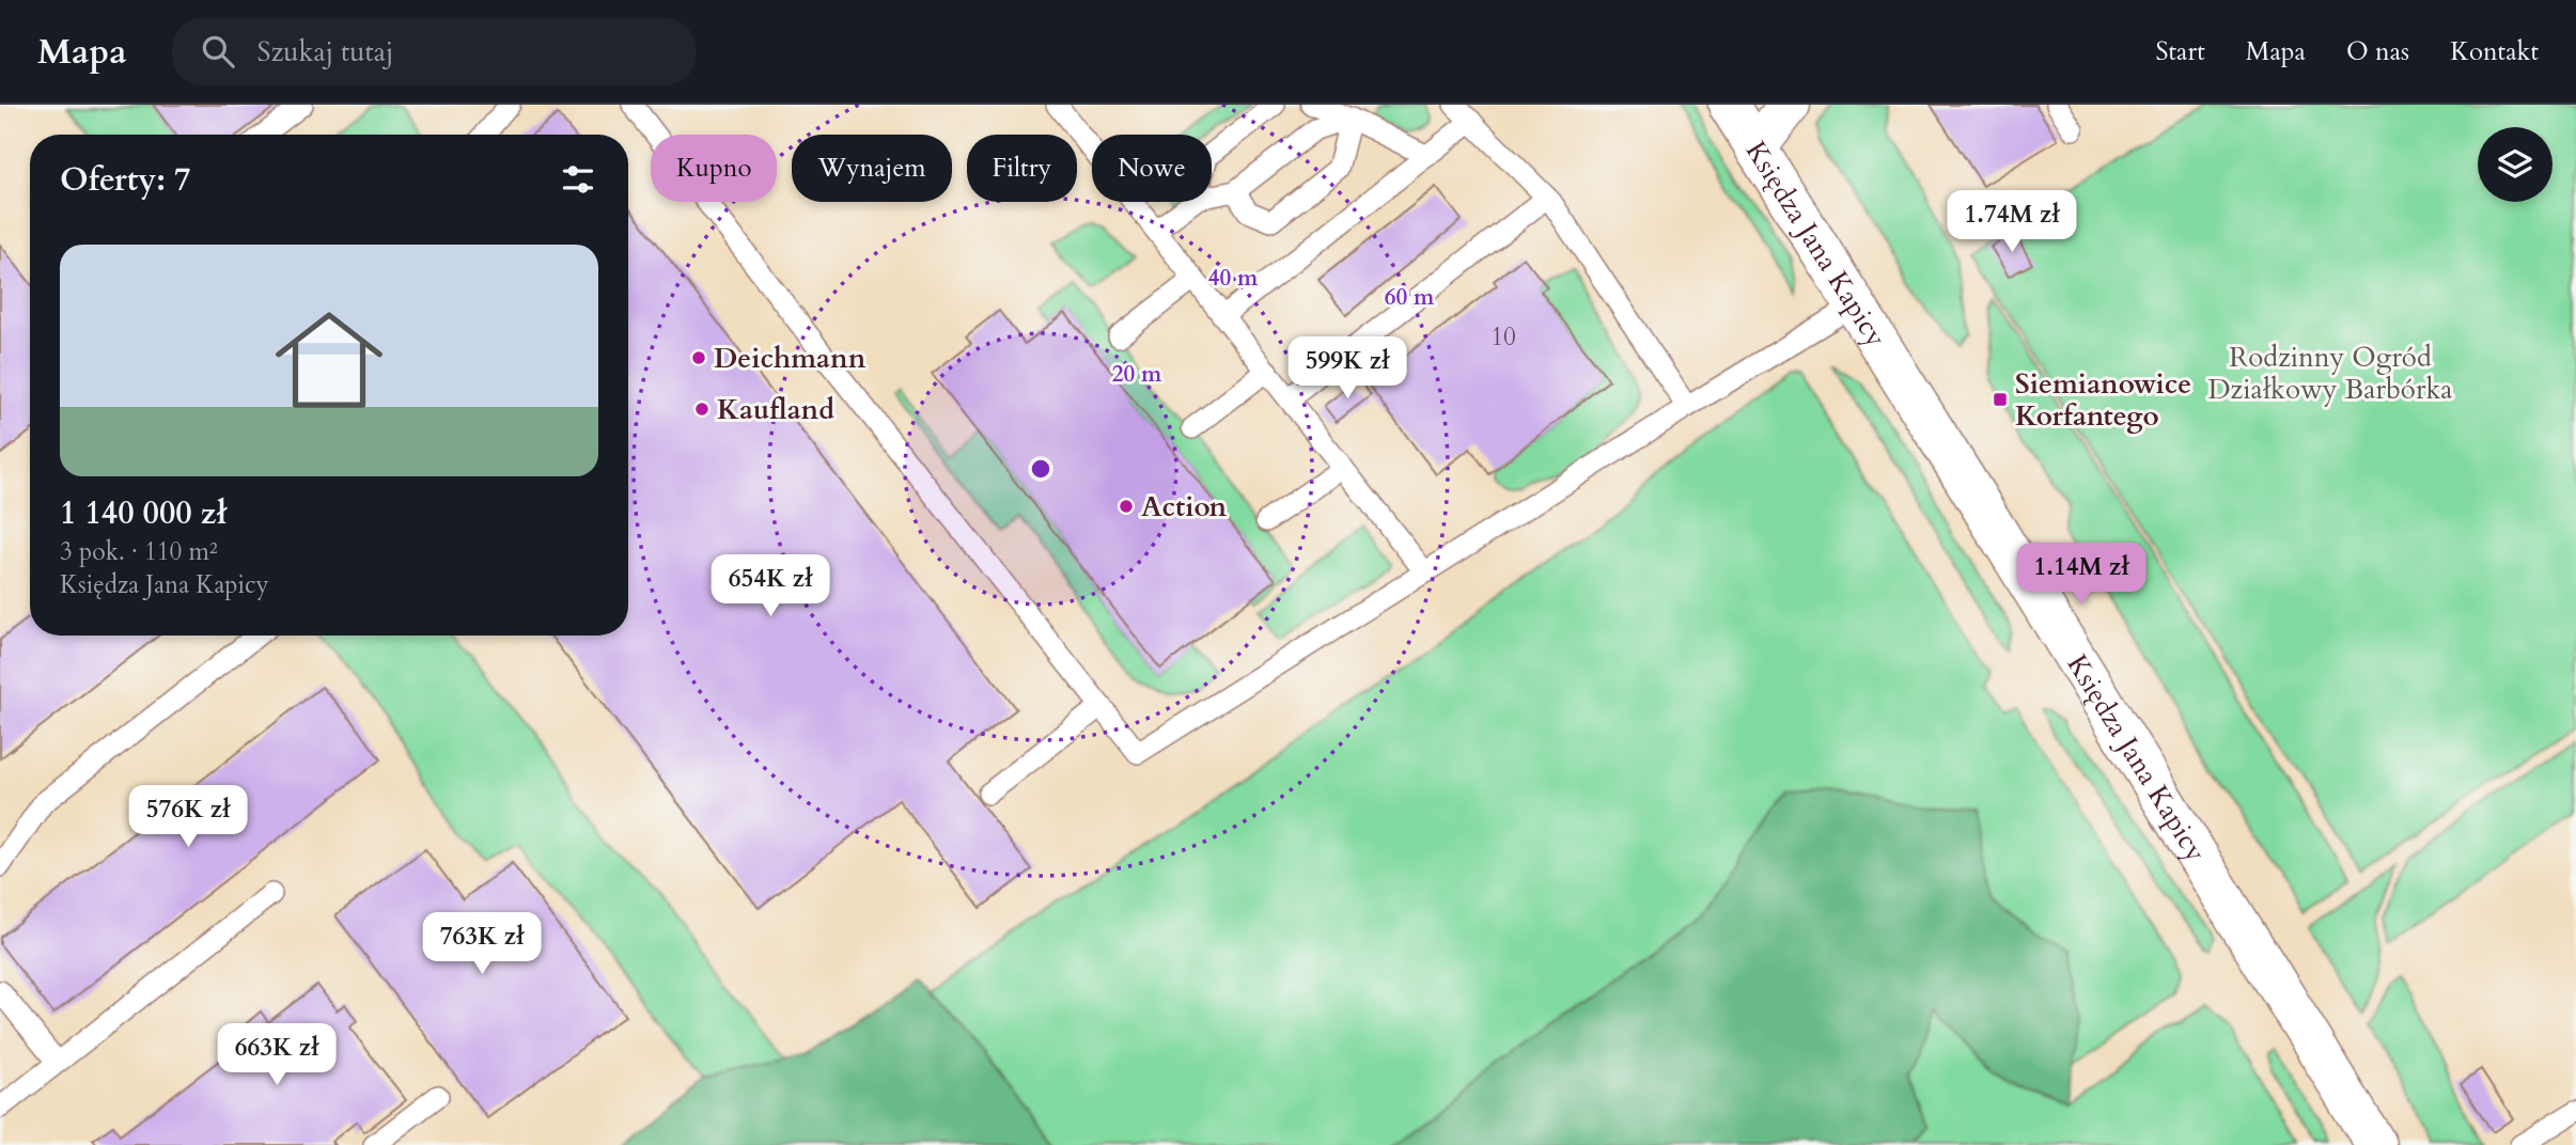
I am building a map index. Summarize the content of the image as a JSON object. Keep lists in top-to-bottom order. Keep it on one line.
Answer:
{"streets":{"street":["Księdza Jana Kapicy"]},"parks":["Rodzinny Ogród Działkowy Barbórka"],"places":{"other":["Deichmann","Kaufland","Action"],"transit":["Siemianowice Korfantego"]},"house_numbers":["10"],"page":{"header":"Mapa","search":"Szukaj tutaj","nav":["Start","Mapa","O nas","Kontakt"],"chip":["Kupno","Wynajem","Filtry","Nowe"],"heading":"Oferty: 7","price":["1.74M zł","599K zł","1.14M zł","654K zł","576K zł","763K zł","663K zł"],"list":[{"name":"1 140 000 zł","note":"3 pok. · 110 m² · Księdza Jana Kapicy"}]},"rings":["40 m","60 m","20 m"]}
